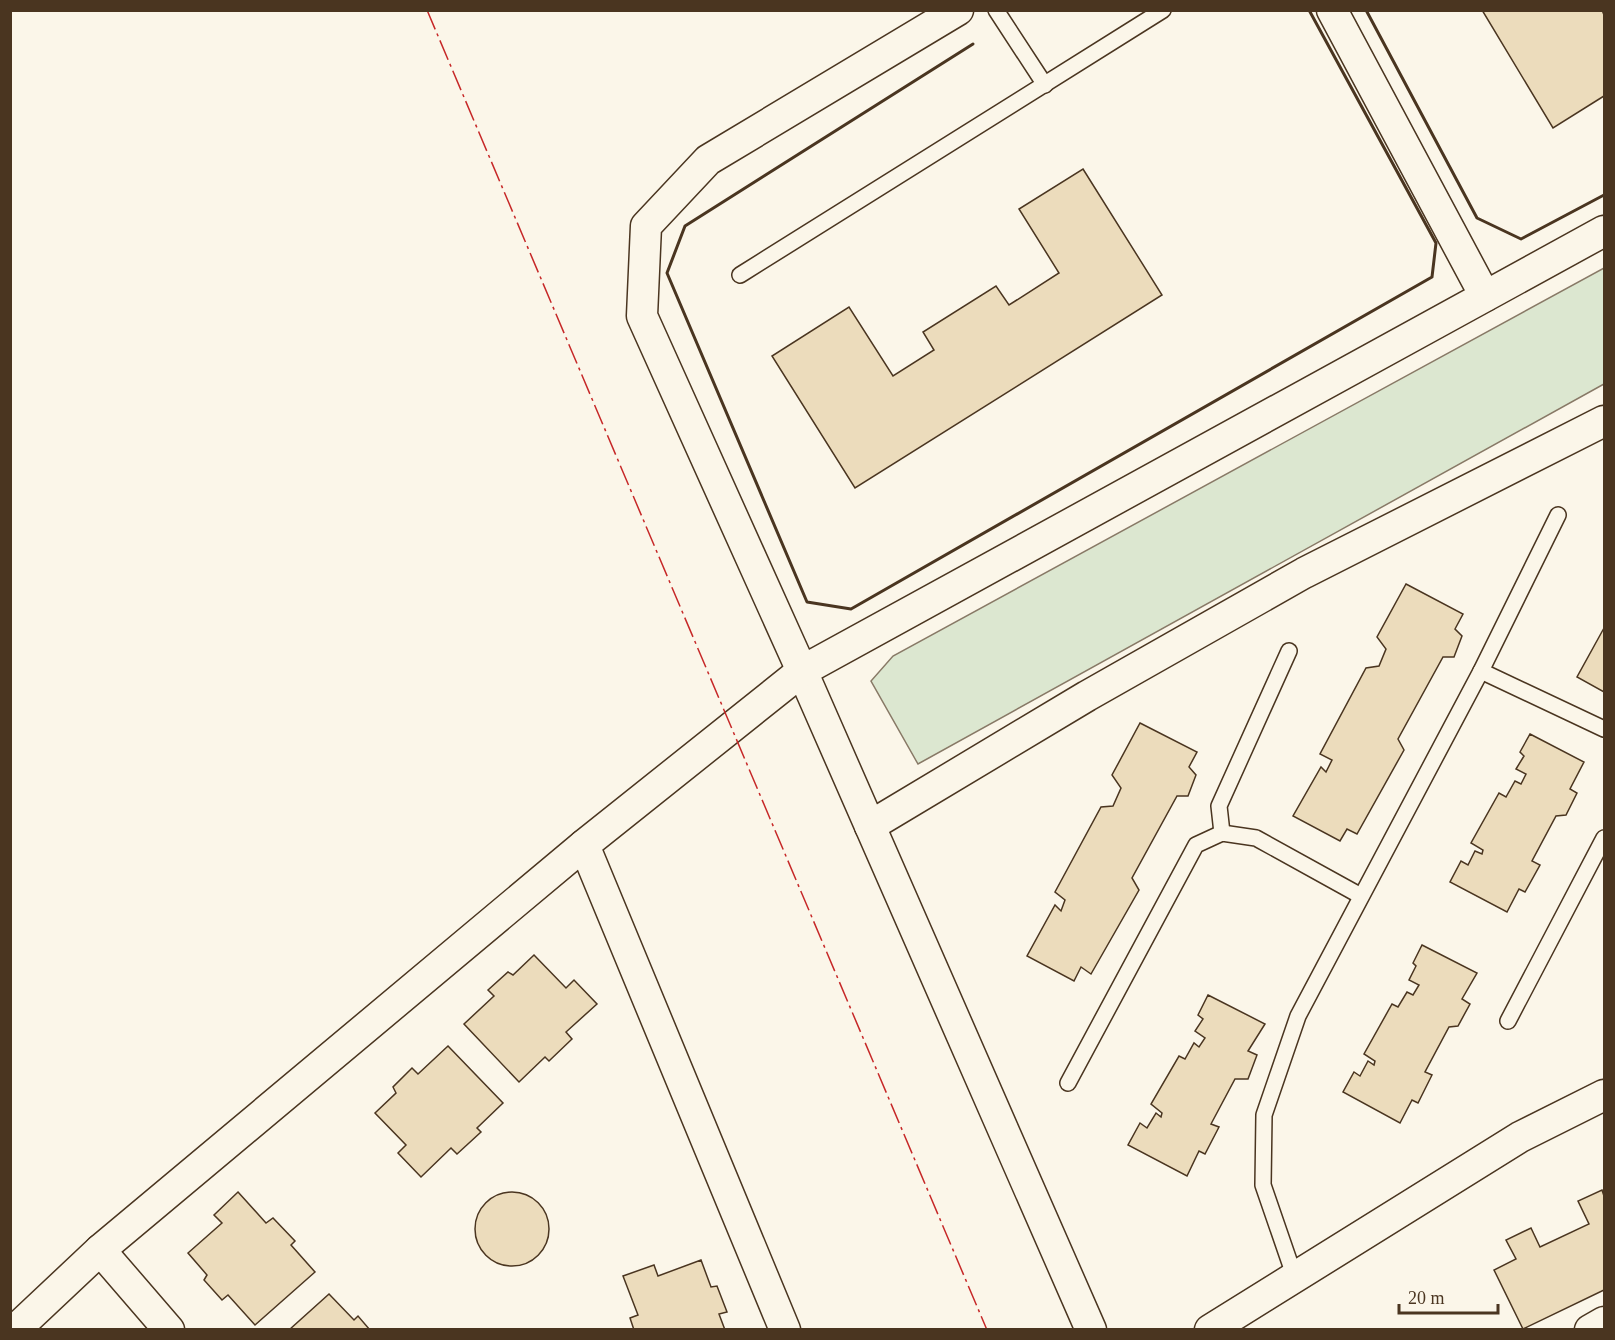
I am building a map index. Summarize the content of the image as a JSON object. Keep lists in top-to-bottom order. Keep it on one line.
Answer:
{"scale_bar":"20 m"}
